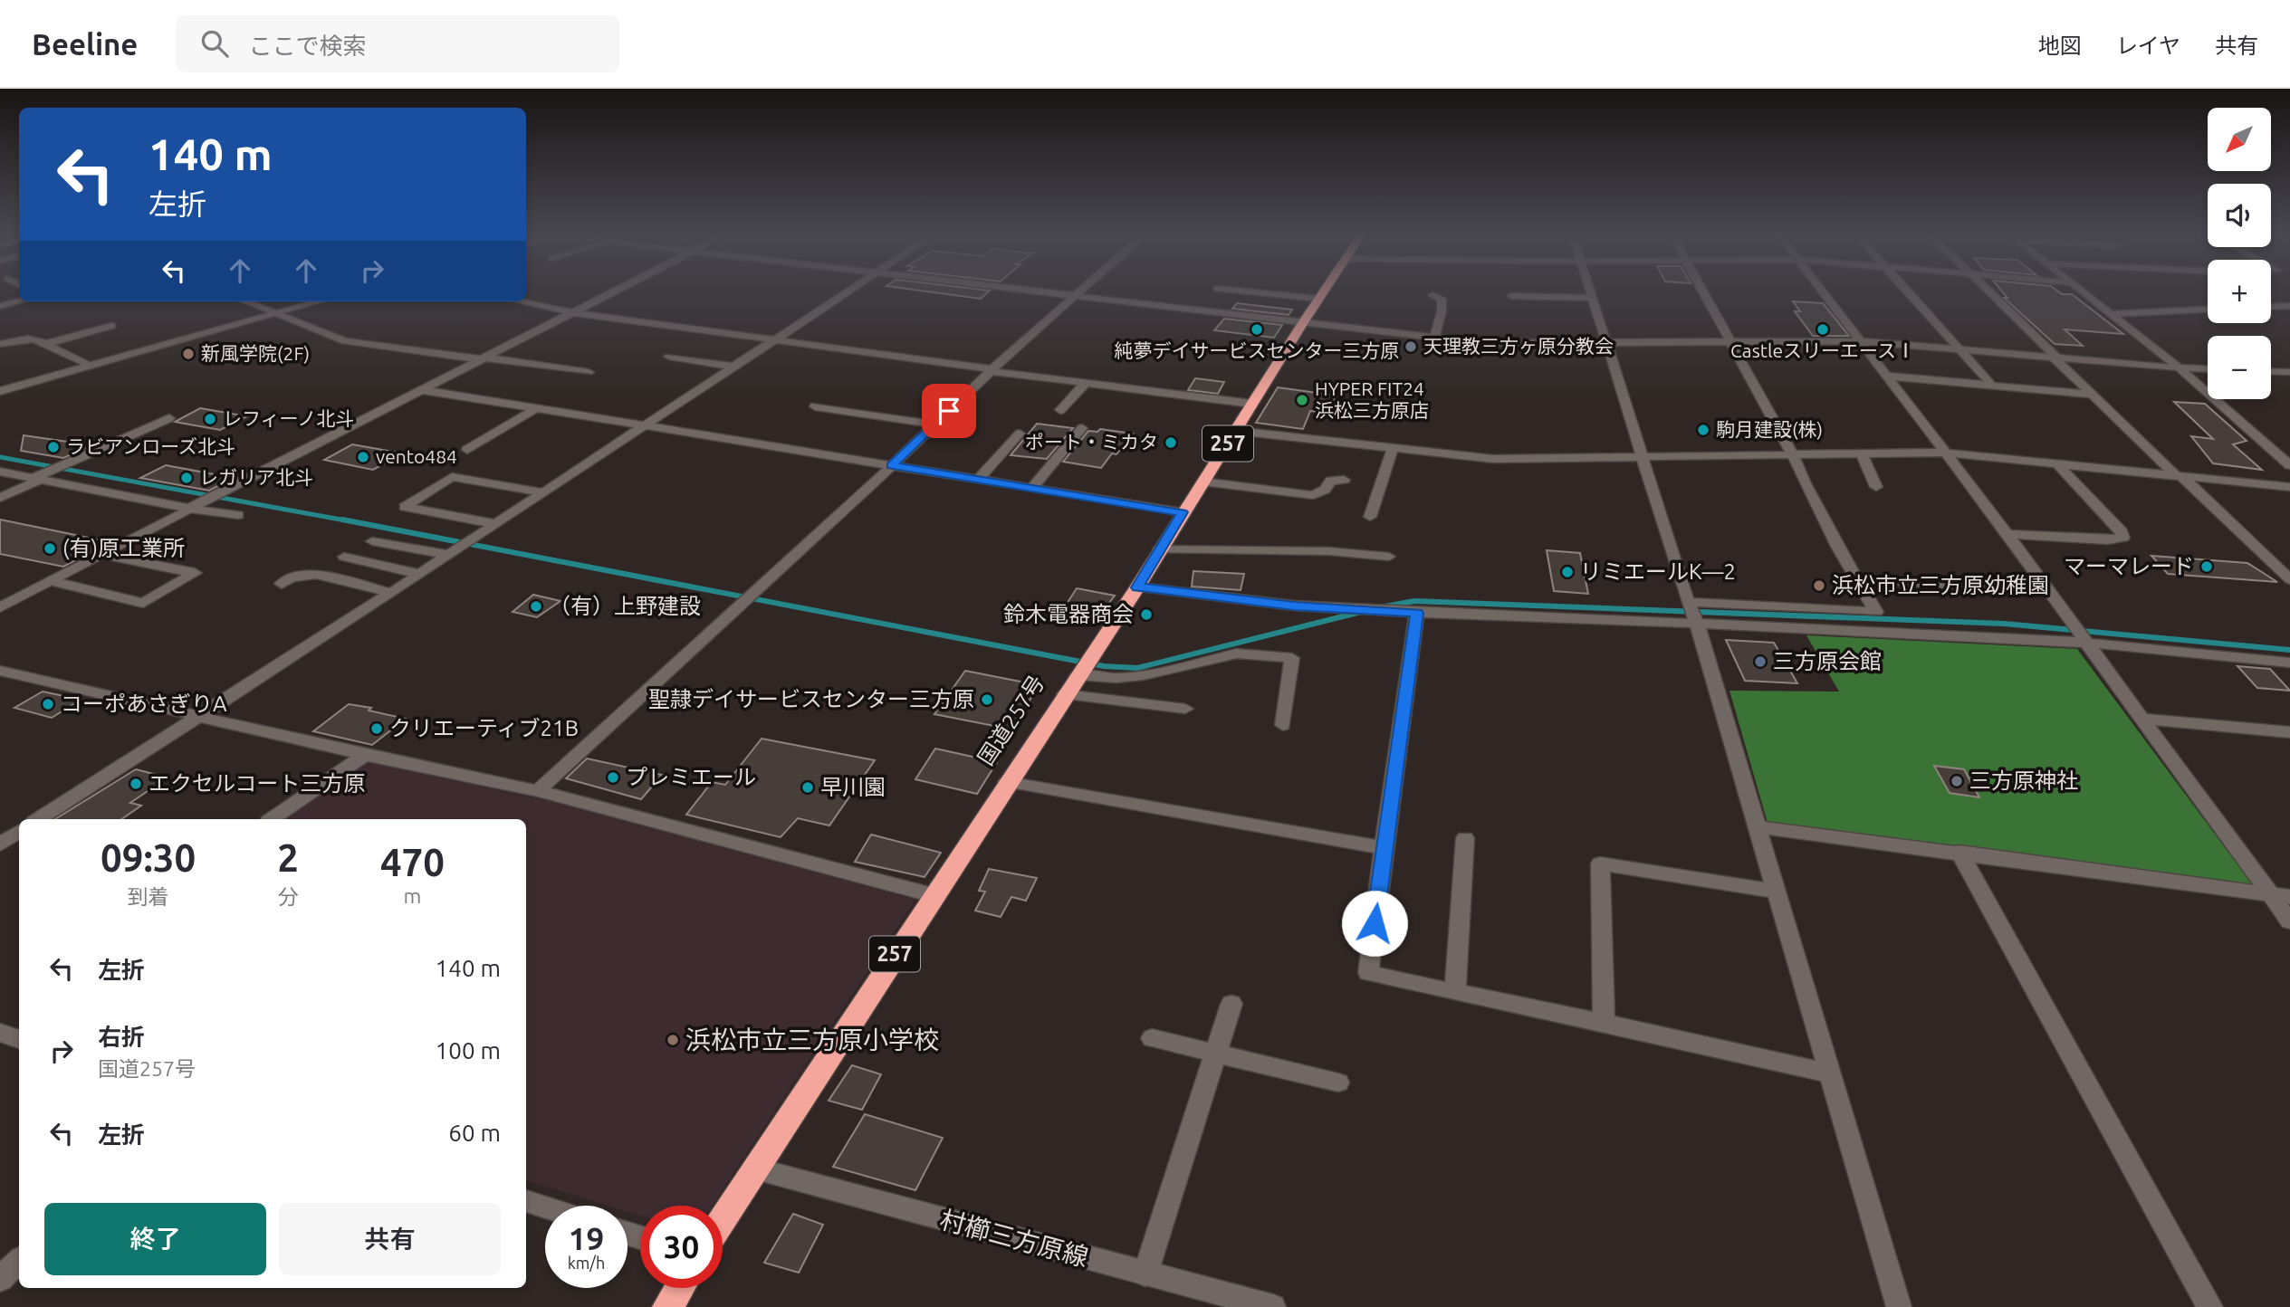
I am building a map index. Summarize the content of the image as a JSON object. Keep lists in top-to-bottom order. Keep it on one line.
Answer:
{"streets":{"highway":["257","国道257号"],"street":["村櫛三方原線"]},"crossings":[["国道257号","村櫛三方原線"]],"places":["純夢デイサービスセンター三方原","CastleスリーエースⅠ","天理教三方ヶ原分教会","新風学院(2F)","HYPER FIT24 浜松三方原店","レフィーノ北斗","駒月建設(株)","ポート・ミカタ","ラビアンローズ北斗","vento484","レガリア北斗","(有)原工業所","マーマレード","リミエールK―2","浜松市立三方原幼稚園","（有）上野建設","鈴木電器商会","三方原会館","聖隷デイサービスセンター三方原","コーポあさぎりA","クリエーティブ21B","プレミエール","三方原神社","エクセルコート三方原","早川園","浜松市立三方原小学校"],"north":"bottom left","page":{"header":"Beeline","search":"ここで検索","nav":["地図","レイヤ","共有"],"map_buttons":["+","−"],"turn":["140 m","左折"],"eta":["09:30","到着","2","分","470","m"],"list":[{"name":"左折","value":"140 m"},{"name":"右折","note":"国道257号","value":"100 m"},{"name":"左折","value":"60 m"}],"buttons":["終了","共有"],"speed":"19 km/h","limit":"30"}}
